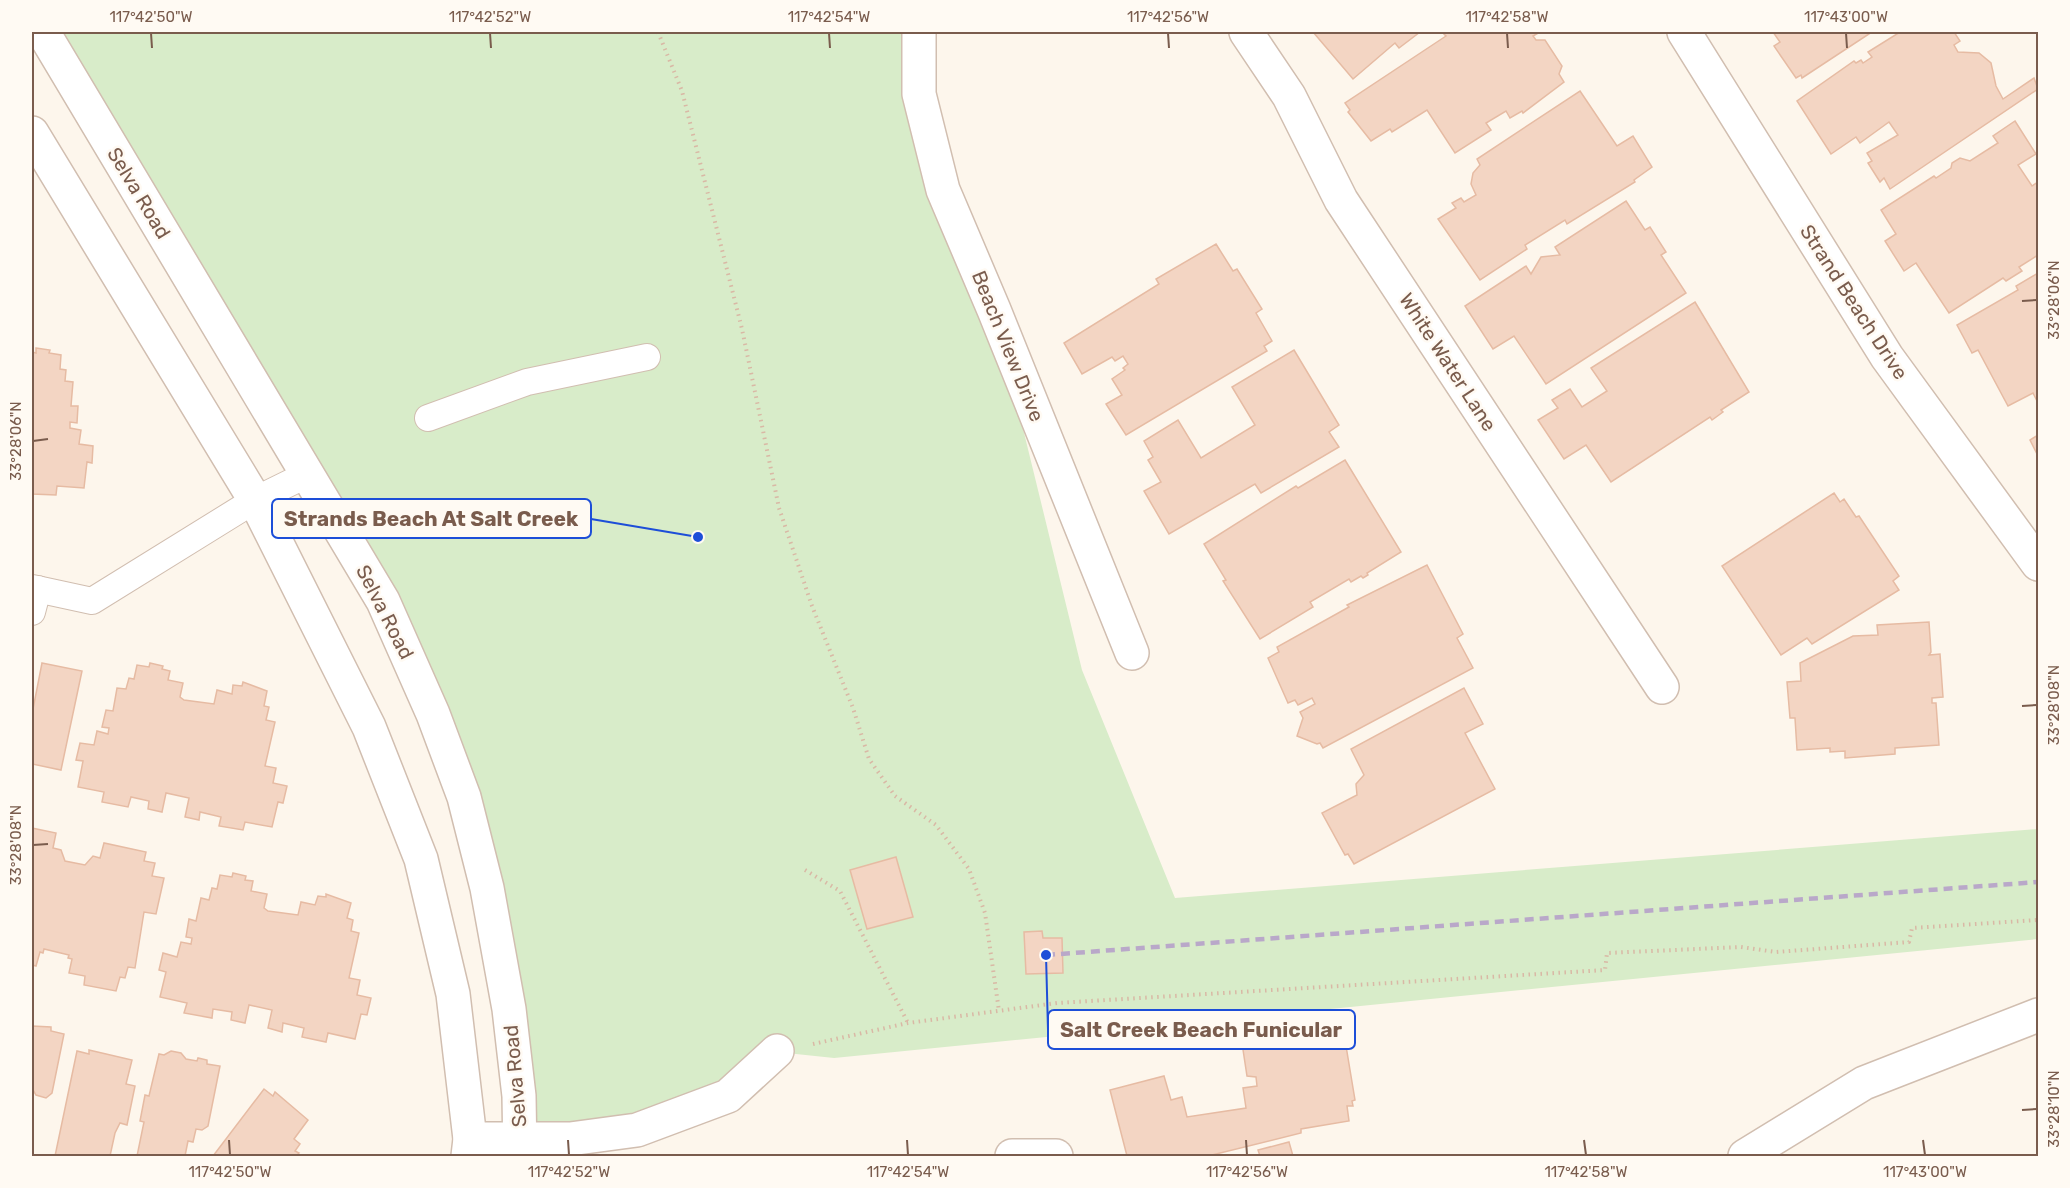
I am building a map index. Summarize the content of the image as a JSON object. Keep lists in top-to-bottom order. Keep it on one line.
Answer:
{"streets":{"street":["Selva Road","Strand Beach Drive","Beach View Drive","White Water Lane"]},"places":["Strands Beach At Salt Creek","Salt Creek Beach Funicular"],"coordinates":["117°42'50\"W","117°42'52\"W","117°42'54\"W","117°42'56\"W","117°42'58\"W","117°43'00\"W","33°28'06\"N","33°28'08\"N","33°28'10\"N"]}
